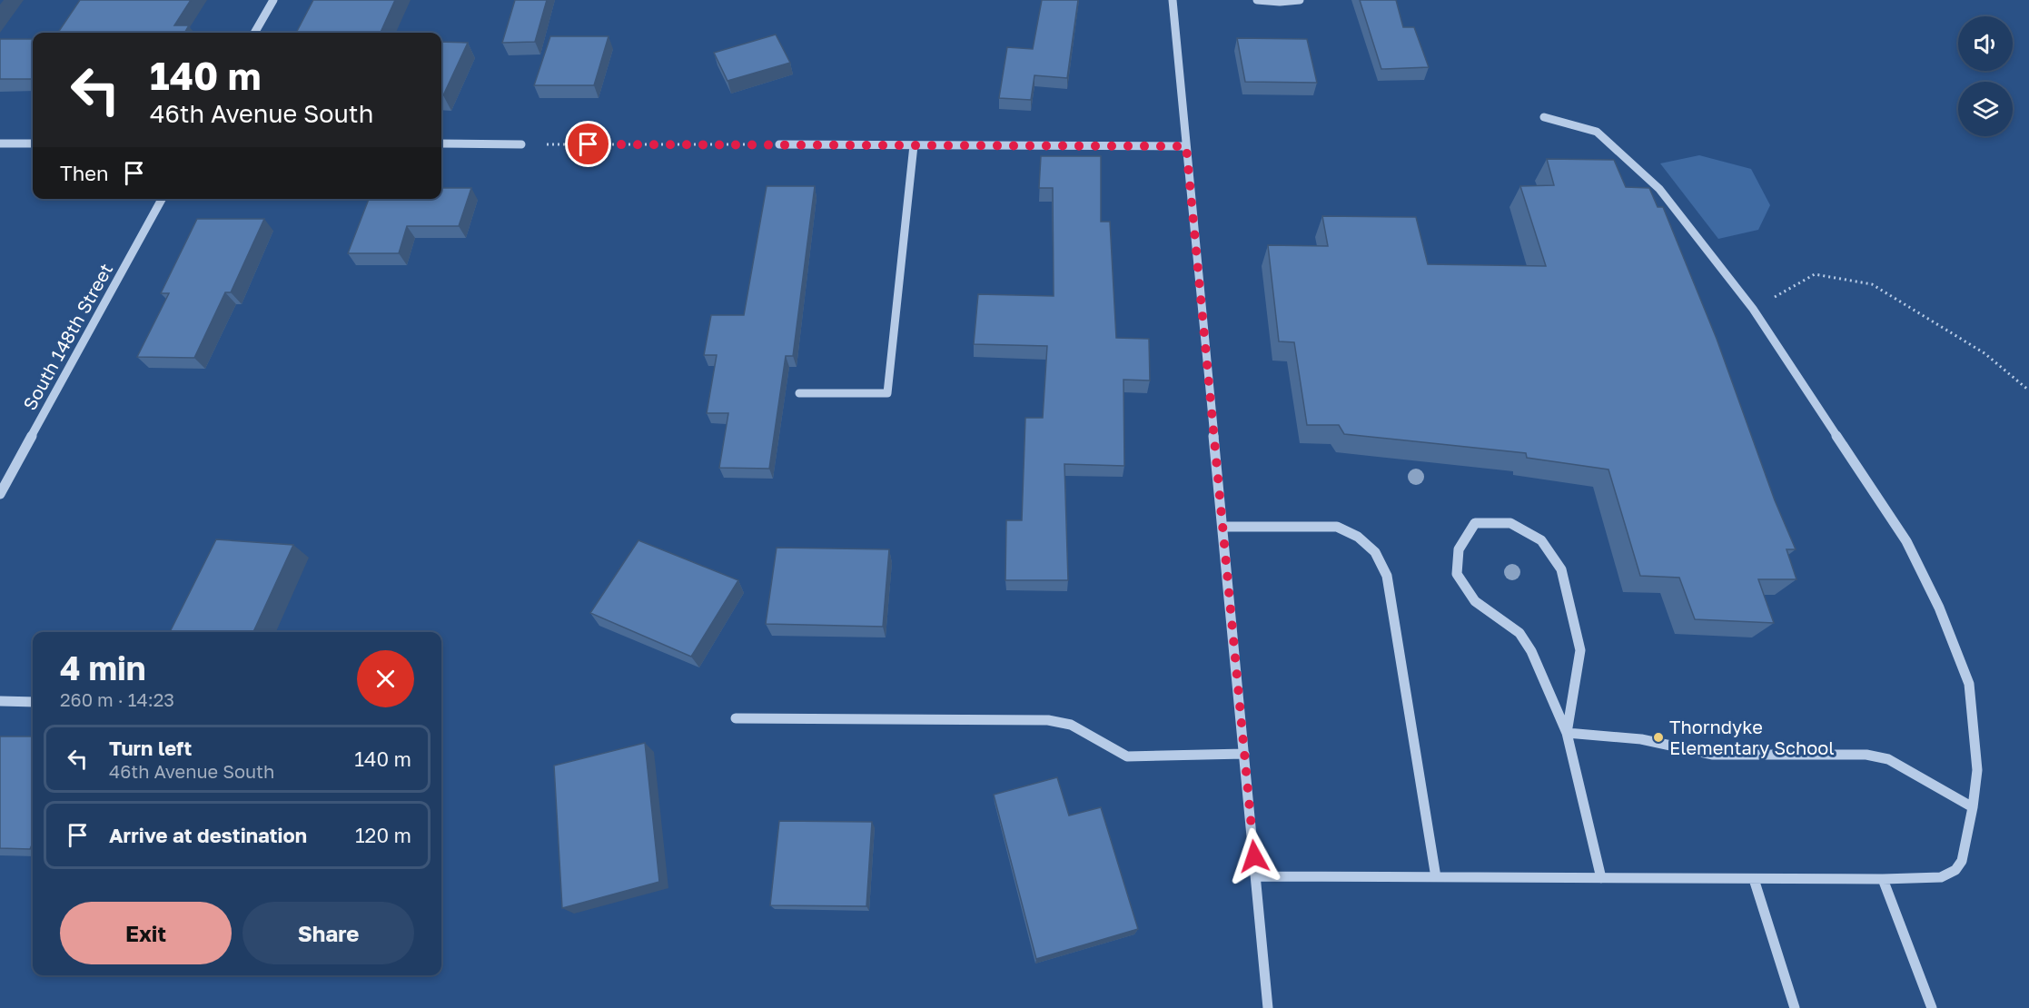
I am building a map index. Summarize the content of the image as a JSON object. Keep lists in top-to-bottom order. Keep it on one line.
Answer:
{"streets":{"street":["South 148th Street"]},"places":["Thorndyke Elementary School"],"page":{"turn":["140 m","46th Avenue South"],"then":"Then","heading":["4 min","260 m · 14:23"],"list":[{"name":"Turn left","note":"46th Avenue South","value":"140 m"},{"name":"Arrive at destination","value":"120 m"}],"buttons":["Exit","Share"]}}
